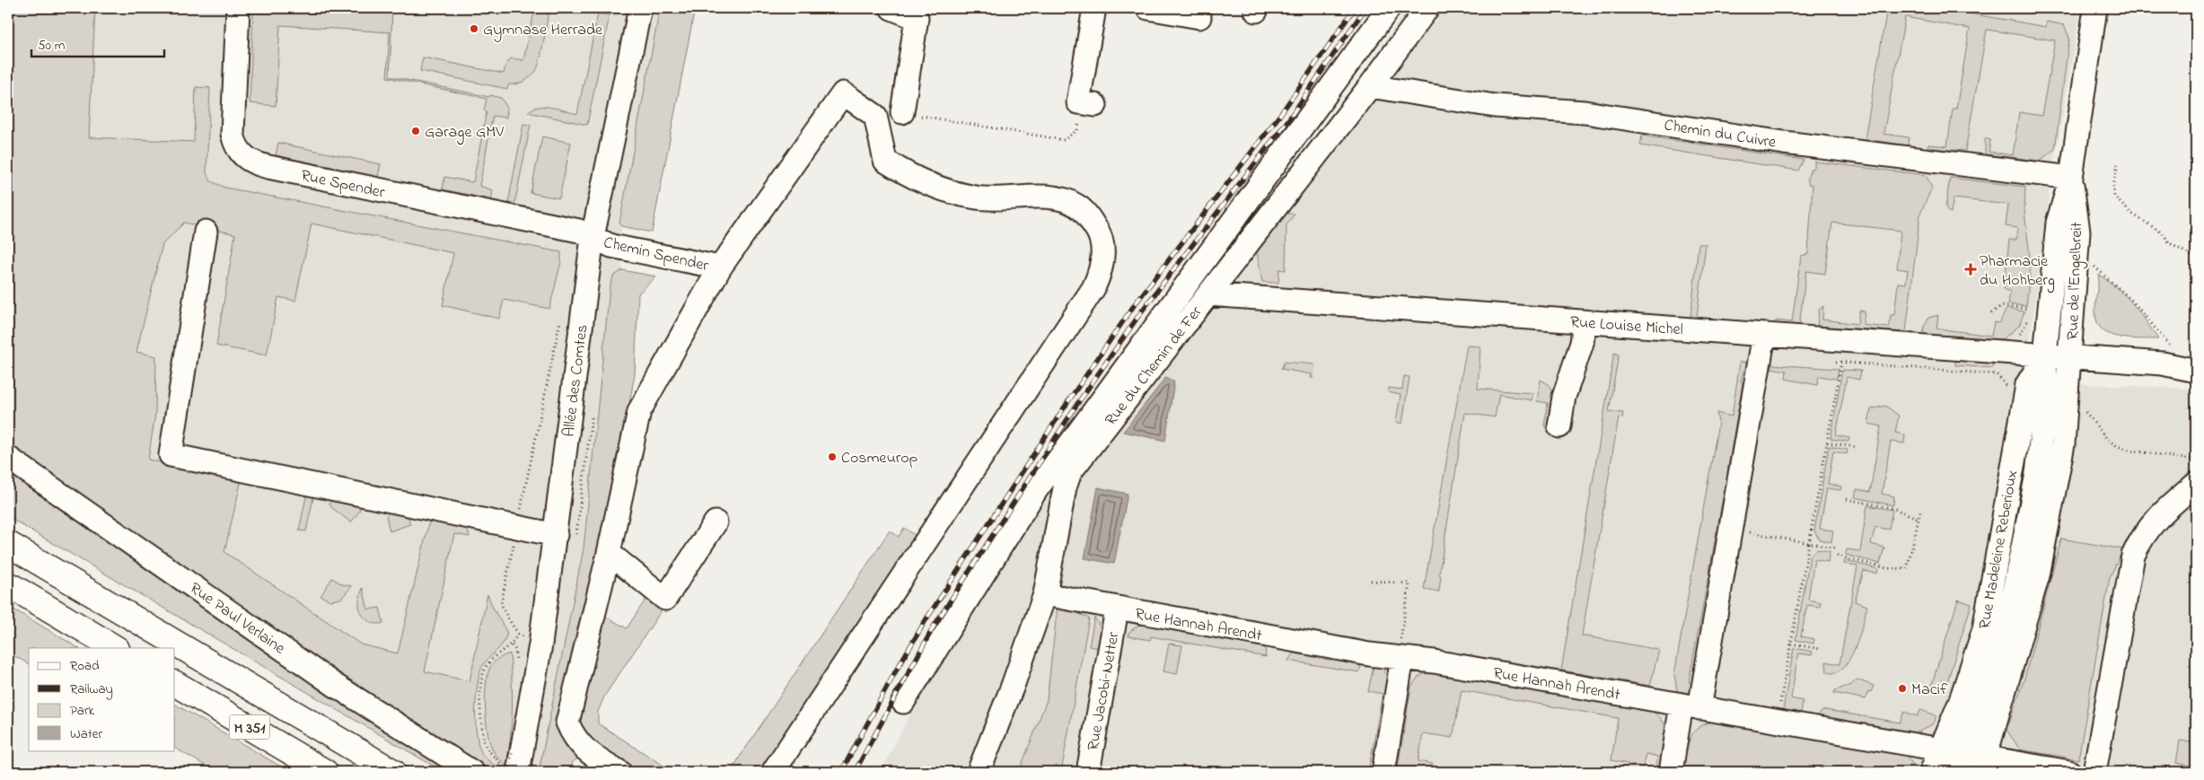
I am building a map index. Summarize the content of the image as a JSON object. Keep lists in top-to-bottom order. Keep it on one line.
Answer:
{"streets":{"highway":["M 351"],"street":["Chemin du Cuivre","Rue Spender","Chemin Spender","Rue de l'Engelbreit","Rue Louise Michel","Rue du Chemin de Fer","Allée des Comtes","Rue Madeleine Reberioux","Rue Paul Verlaine","Rue Hannah Arendt","Rue Jacobi-Netter"]},"crossings":[["Chemin du Cuivre","Rue de l'Engelbreit"],["Chemin du Cuivre","Rue du Chemin de Fer"],["Rue Spender","Chemin Spender"],["Rue Spender","Allée des Comtes"],["Chemin Spender","Allée des Comtes"],["Rue de l'Engelbreit","Rue Louise Michel"],["Rue de l'Engelbreit","Rue Madeleine Reberioux"],["Rue Louise Michel","Rue du Chemin de Fer"],["Rue Louise Michel","Rue Madeleine Reberioux"],["Rue du Chemin de Fer","Rue Hannah Arendt"],["Rue Madeleine Reberioux","Rue Hannah Arendt"],["Rue Hannah Arendt","Rue Jacobi-Netter"]],"places":{"other":["Gymnase Herrade","Garage GMV","Cosmeurop","Macif"],"health":["Pharmacie du Hohberg"]},"legend":["Road","Railway","Park","Water"],"scale_bar":"50 m"}
